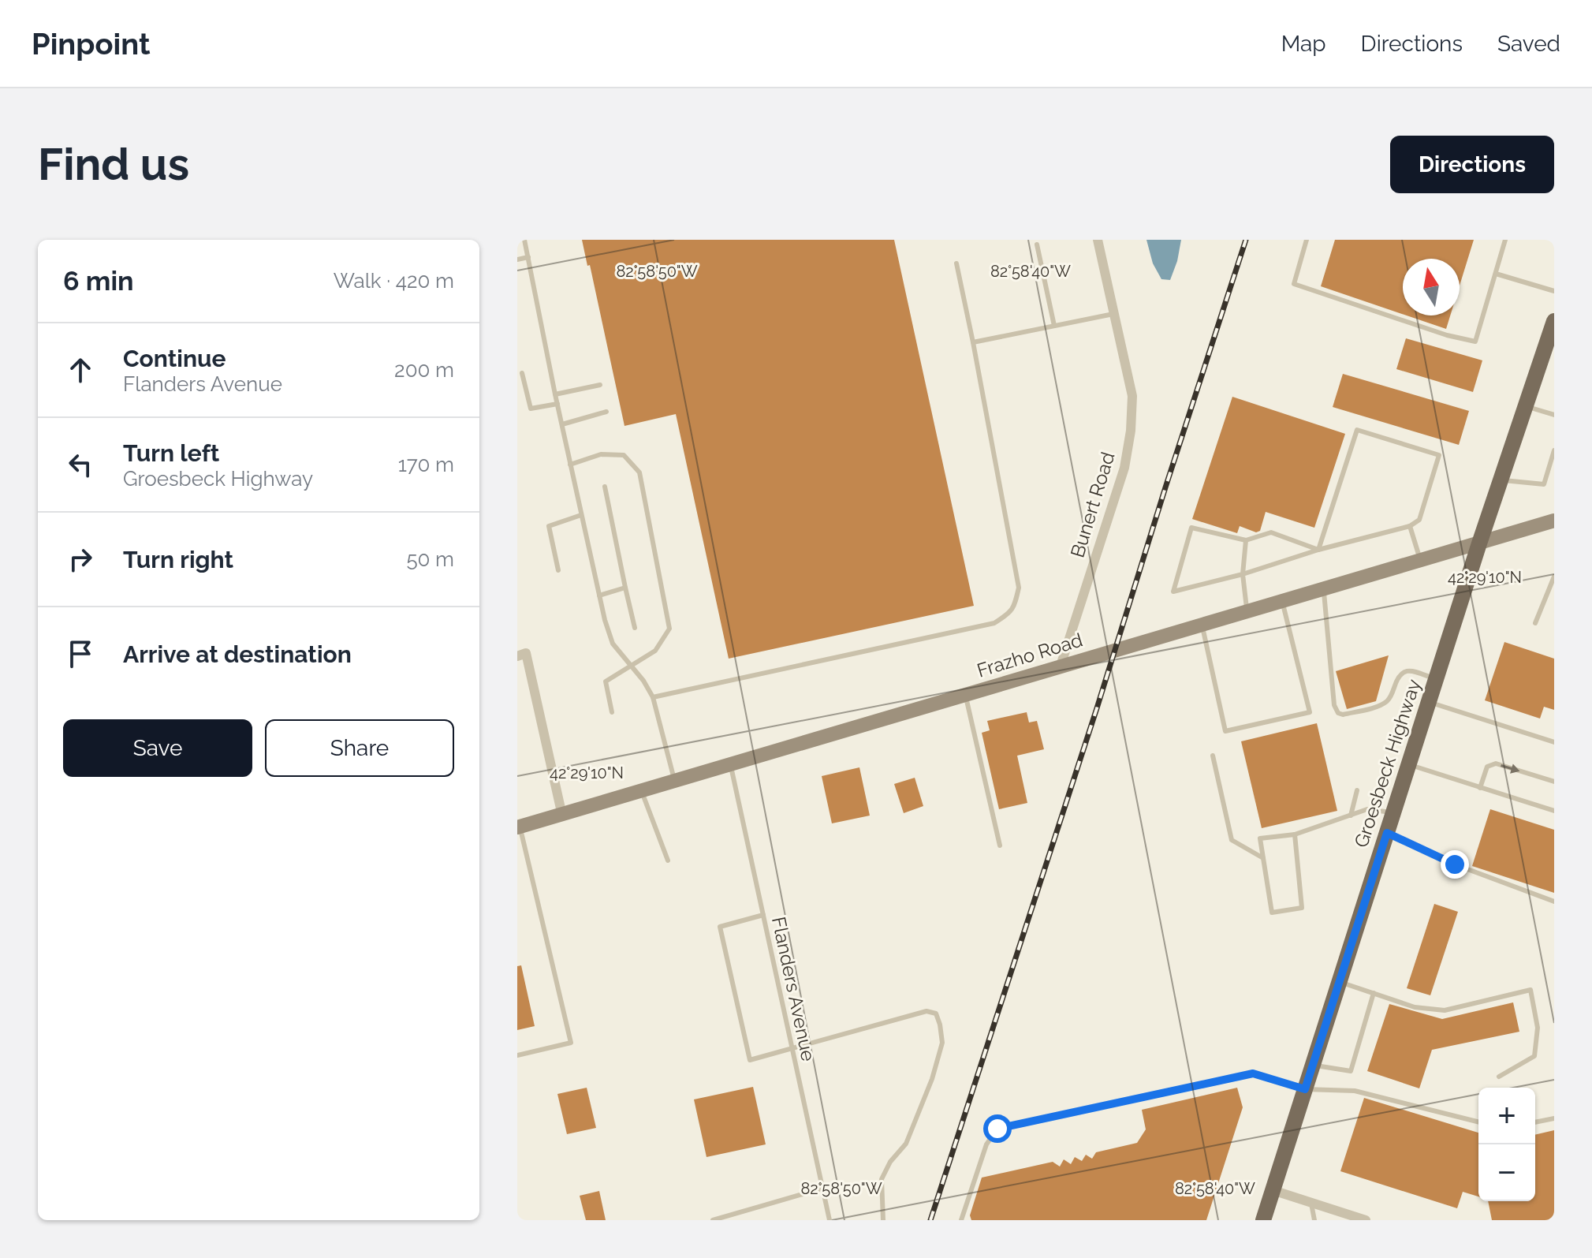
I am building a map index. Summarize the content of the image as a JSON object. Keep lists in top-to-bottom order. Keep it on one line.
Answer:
{"streets":{"main road":["Groesbeck Highway"],"street":["Bunert Road","Frazho Road"],"lane":["Flanders Avenue"]},"crossings":[["Bunert Road","Frazho Road"],["Frazho Road","Groesbeck Highway"],["Frazho Road","Flanders Avenue"]],"north":"top","page":{"header":"Pinpoint","nav":["Map","Directions","Saved"],"buttons":["Directions",["Save","Share"]],"title":"Find us","heading":["6 min","Walk · 420 m"],"list":[["Continue","Flanders Avenue","200 m"],["Turn left","Groesbeck Highway","170 m"],["Turn right","50 m"],"Arrive at destination"],"map_buttons":["+","−"]},"coordinates":["82°58'50\"W","82°58'40\"W","42°29'10\"N"]}
